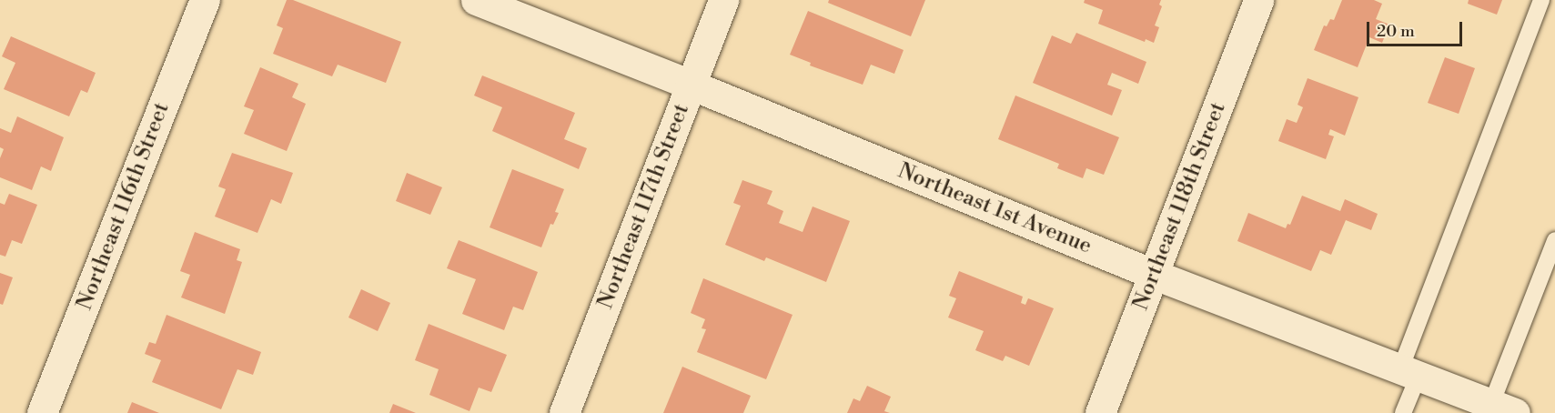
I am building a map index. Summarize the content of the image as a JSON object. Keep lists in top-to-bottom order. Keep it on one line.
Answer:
{"streets":{"street":["Northeast 116th Street","Northeast 117th Street","Northeast 118th Street","Northeast 1st Avenue"]},"crossings":[["Northeast 117th Street","Northeast 1st Avenue"],["Northeast 118th Street","Northeast 1st Avenue"]],"scale_bar":"20 m"}
